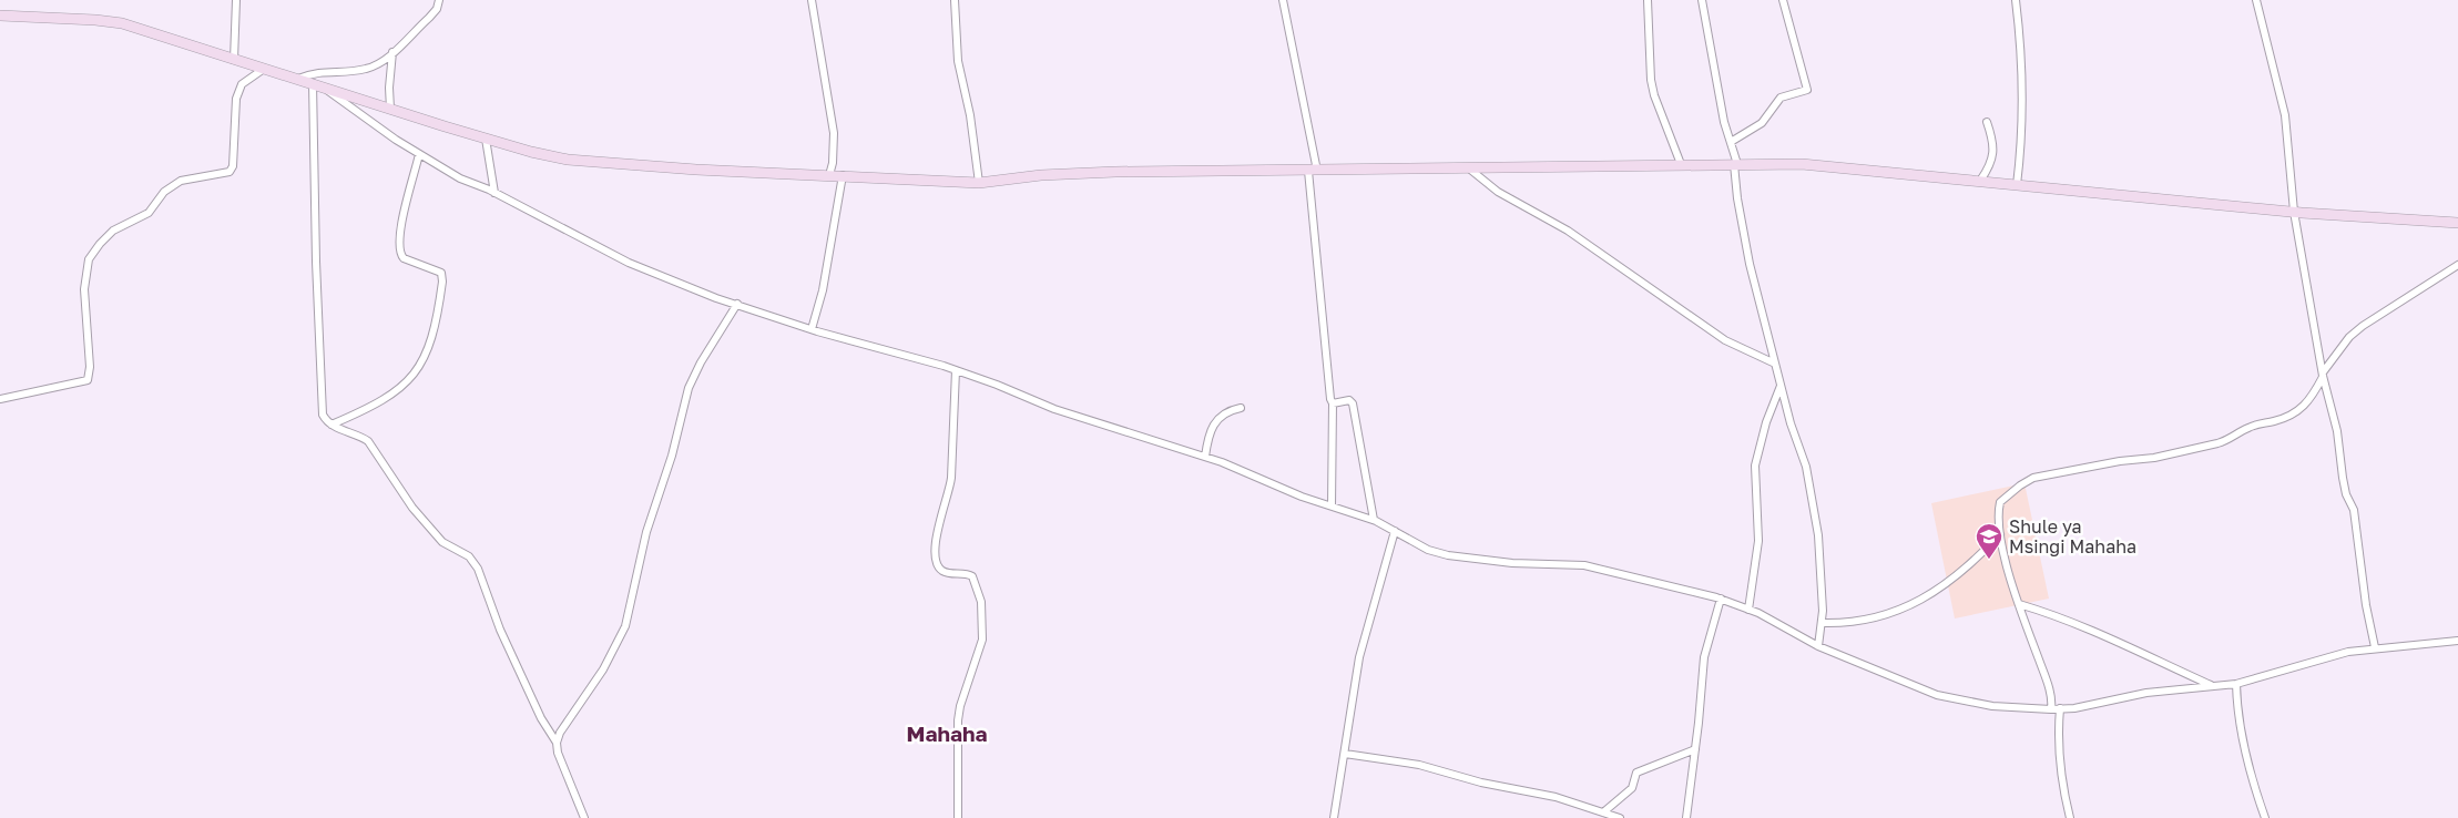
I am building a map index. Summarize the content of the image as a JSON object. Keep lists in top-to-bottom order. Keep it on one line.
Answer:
{"districts":["Mahaha"],"places":{"school or university":["Shule ya Msingi Mahaha"]}}
